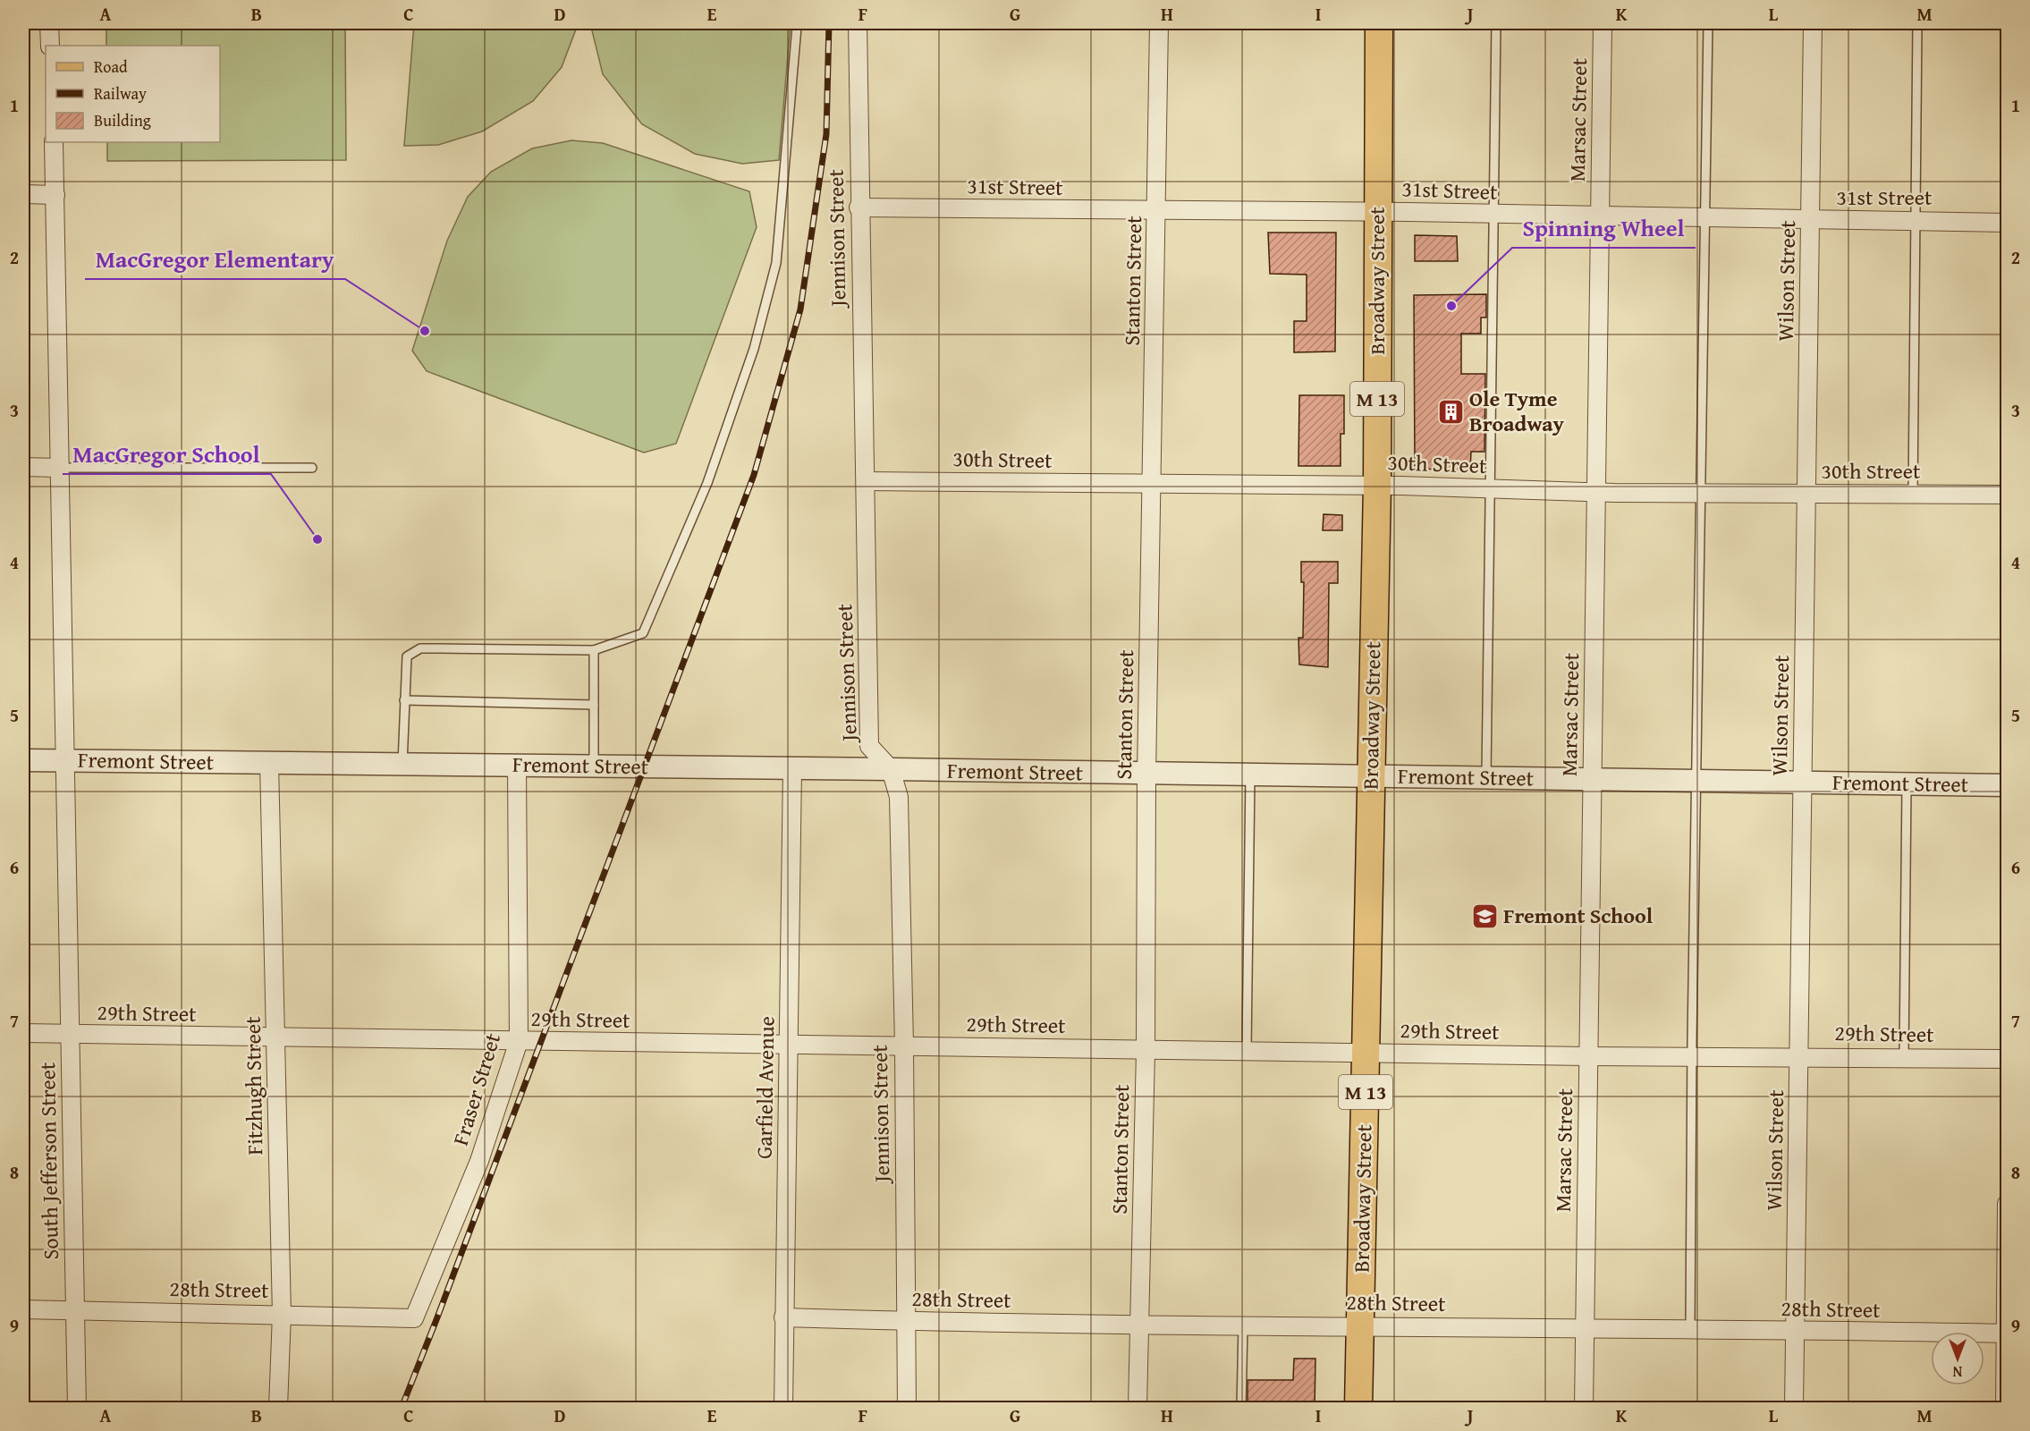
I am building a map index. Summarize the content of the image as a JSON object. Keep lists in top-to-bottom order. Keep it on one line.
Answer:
{"streets":{"main road":["Broadway Street","M 13"],"street":["Marsac Street","31st Street","Jennison Street","Stanton Street","Wilson Street","30th Street","Fremont Street","29th Street","Fitzhugh Street","Garfield Avenue","Fraser Street","South Jefferson Street","28th Street"]},"crossings":[["Marsac Street","31st Street"],["Marsac Street","30th Street"],["Marsac Street","Fremont Street"],["Marsac Street","29th Street"],["Marsac Street","28th Street"],["31st Street","Jennison Street"],["31st Street","Stanton Street"],["31st Street","Broadway Street"],["31st Street","Wilson Street"],["Jennison Street","30th Street"],["Jennison Street","Fremont Street"],["Jennison Street","29th Street"],["Jennison Street","28th Street"],["Stanton Street","30th Street"],["Stanton Street","Fremont Street"],["Stanton Street","29th Street"],["Stanton Street","28th Street"],["Broadway Street","30th Street"],["Broadway Street","Fremont Street"],["Broadway Street","29th Street"],["Broadway Street","28th Street"],["Wilson Street","30th Street"],["Wilson Street","Fremont Street"],["Wilson Street","29th Street"],["Wilson Street","28th Street"],["Fremont Street","Fitzhugh Street"],["Fremont Street","Garfield Avenue"],["Fremont Street","Fraser Street"],["Fremont Street","South Jefferson Street"],["29th Street","Fitzhugh Street"],["29th Street","Garfield Avenue"],["29th Street","Fraser Street"],["29th Street","South Jefferson Street"],["Fitzhugh Street","28th Street"],["Garfield Avenue","28th Street"],["Fraser Street","28th Street"],["South Jefferson Street","28th Street"]],"places":{"other":["Spinning Wheel","MacGregor Elementary","MacGregor School"],"building":["Ole Tyme Broadway"],"school or university":["Fremont School"]},"legend":["Road","Railway","Building"],"north":"bottom","grid":{"columns":["A","B","C","D","E","F","G","H","I","J","K","L","M"],"rows":["1","2","3","4","5","6","7","8","9"]}}
